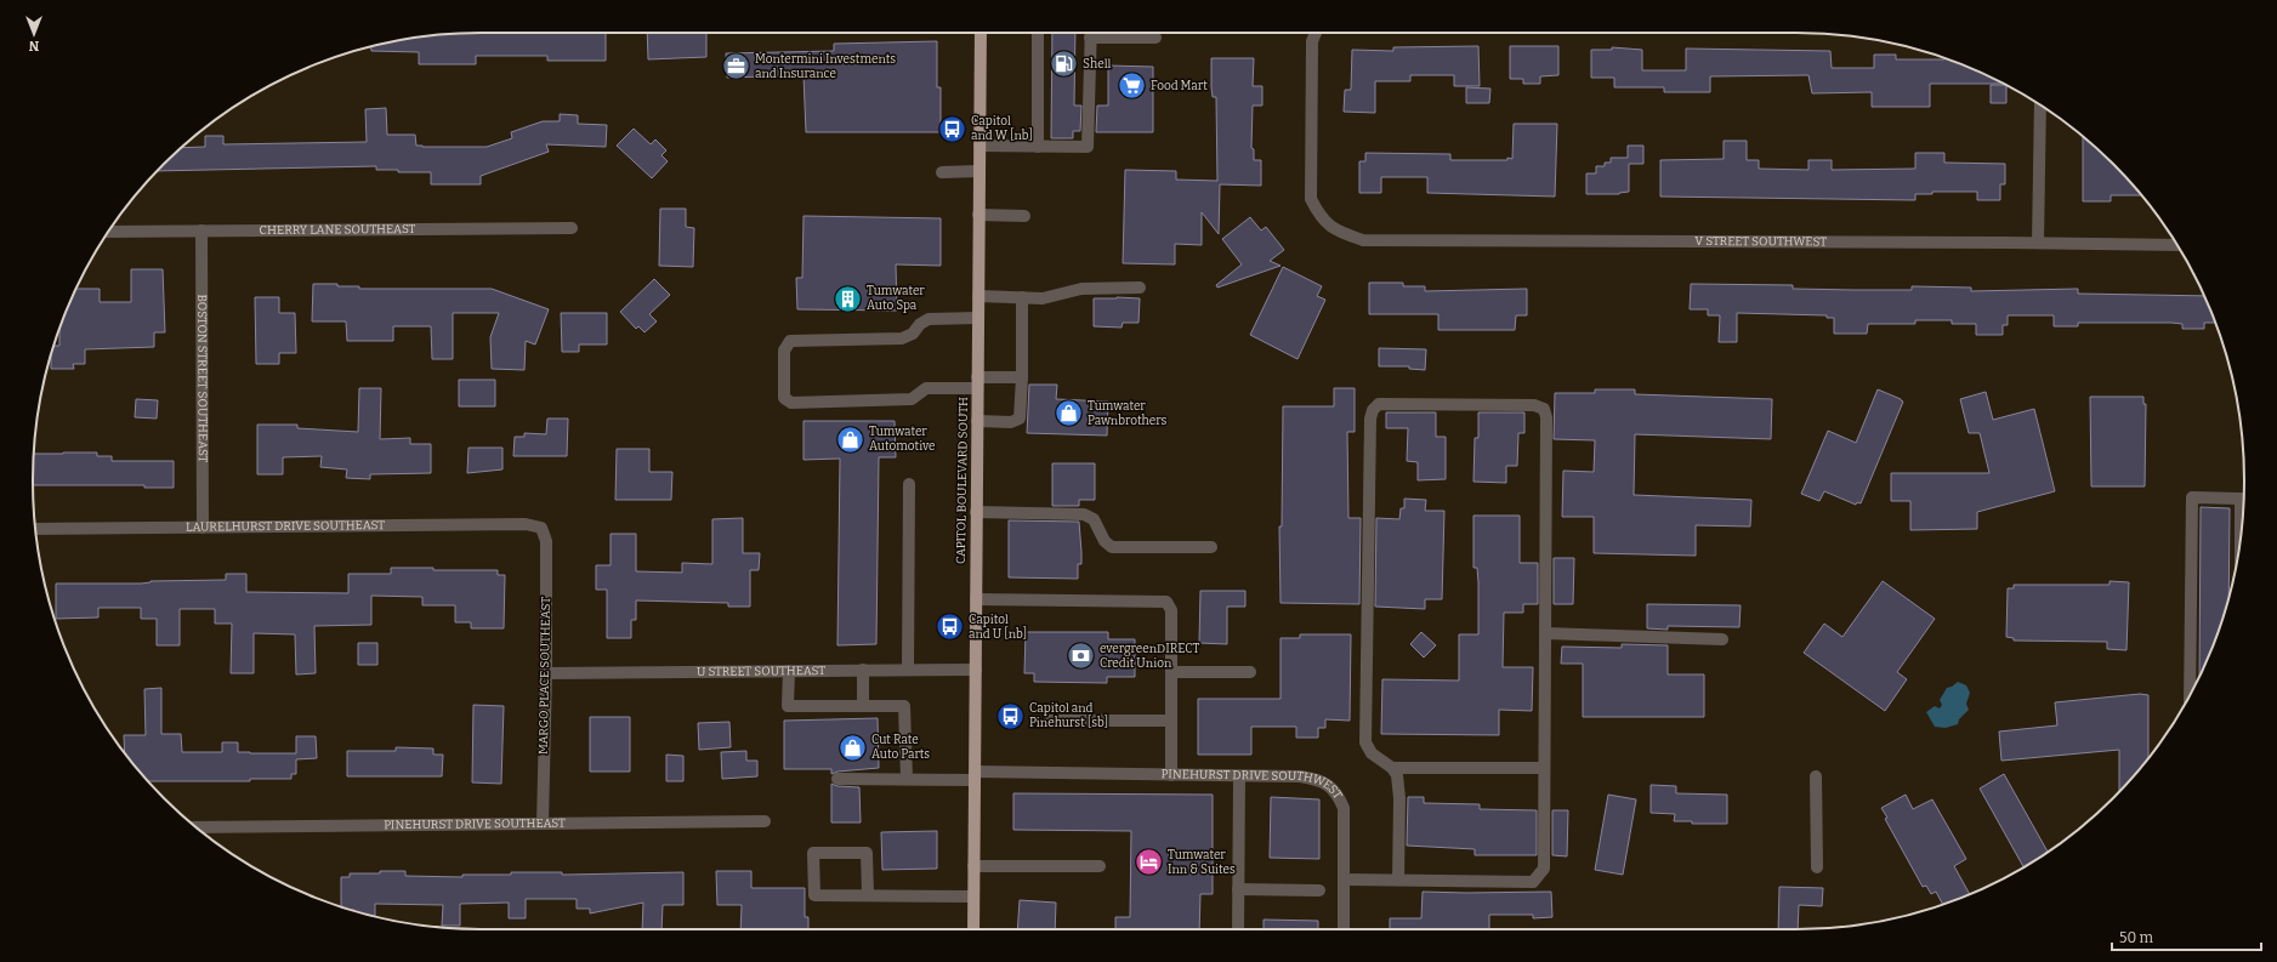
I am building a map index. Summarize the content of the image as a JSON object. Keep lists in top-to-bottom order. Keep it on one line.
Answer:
{"streets":{"main road":["CAPITOL BOULEVARD SOUTH"],"street":["CHERRY LANE SOUTHEAST","V STREET SOUTHWEST","BOSTON STREET SOUTHEAST","LAURELHURST DRIVE SOUTHEAST","U STREET SOUTHEAST","MARGO PLACE SOUTHEAST","PINEHURST DRIVE SOUTHWEST","PINEHURST DRIVE SOUTHEAST"]},"crossings":[["CHERRY LANE SOUTHEAST","BOSTON STREET SOUTHEAST"],["BOSTON STREET SOUTHEAST","LAURELHURST DRIVE SOUTHEAST"],["CAPITOL BOULEVARD SOUTH","U STREET SOUTHEAST"],["CAPITOL BOULEVARD SOUTH","PINEHURST DRIVE SOUTHWEST"],["LAURELHURST DRIVE SOUTHEAST","MARGO PLACE SOUTHEAST"],["U STREET SOUTHEAST","MARGO PLACE SOUTHEAST"],["MARGO PLACE SOUTHEAST","PINEHURST DRIVE SOUTHEAST"]],"places":{"fuel station":["Shell"],"office":["Montermini Investments and Insurance"],"supermarket":["Food Mart"],"bus stop":["Capitol and W [nb]","Capitol and U [nb]","Capitol and Pinehurst [sb]"],"building":["Tumwater Auto Spa"],"shop":["Tumwater Pawnbrothers","Tumwater Automotive","Cut Rate Auto Parts"],"bank":["evergreenDIRECT Credit Union"],"hotel":["Tumwater Inn & Suites"]},"scale_bar":"50 m","north":"bottom"}
